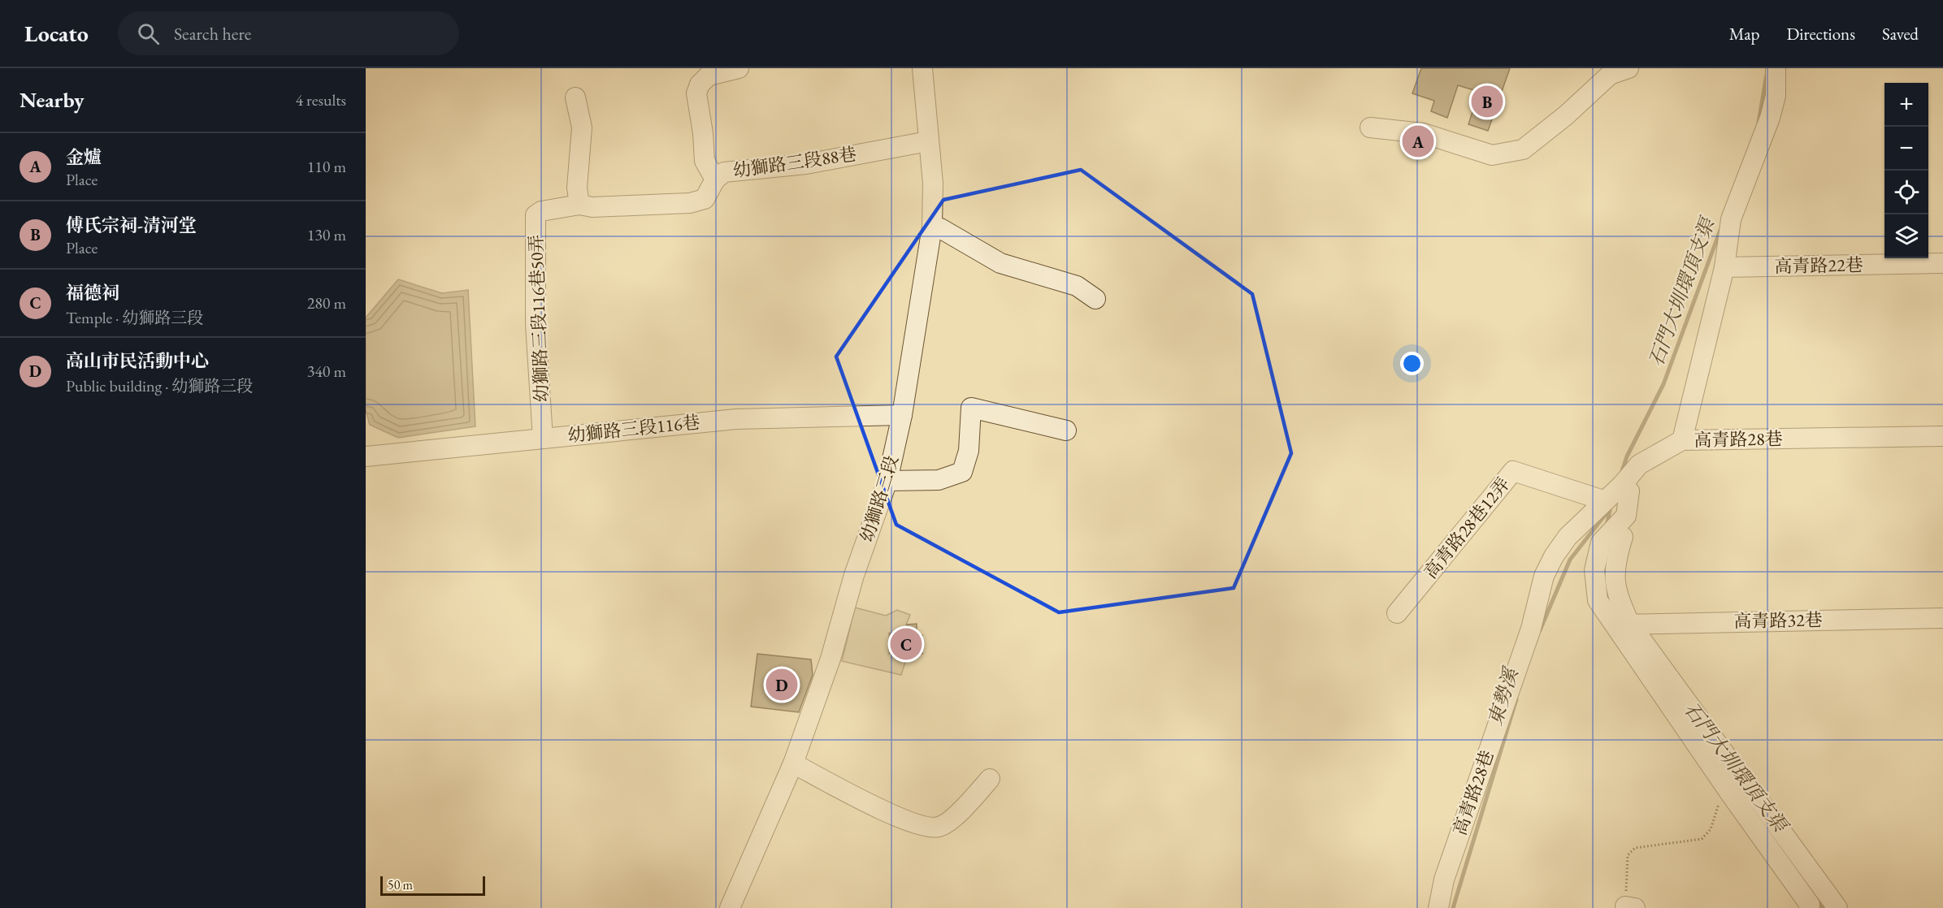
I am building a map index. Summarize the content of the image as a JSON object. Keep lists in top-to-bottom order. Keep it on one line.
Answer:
{"streets":{"street":["幼獅路三段88巷","高青路22巷","幼獅路三段116巷50弄","幼獅路三段116巷","高青路28巷","幼獅路三段","高青路28巷12弄","高青路32巷"]},"crossings":[["幼獅路三段88巷","幼獅路三段116巷50弄"],["幼獅路三段88巷","幼獅路三段"],["高青路22巷","高青路28巷"],["幼獅路三段116巷50弄","幼獅路三段116巷"],["幼獅路三段116巷","幼獅路三段"],["高青路28巷","高青路28巷12弄"]],"water":["石門大圳環頂支渠","東勢溪"],"scale_bar":"50 m","page":{"header":"Locato","search":"Search here","nav":["Map","Directions","Saved"],"heading":["Nearby","4 results"],"map_buttons":["+","−"],"pins":["B","A","C","D"],"list":[{"mark":"A","name":"金爐","note":"Place","value":"110 m"},{"mark":"B","name":"傅氏宗祠-清河堂","note":"Place","value":"130 m"},{"mark":"C","name":"福德祠","note":"Temple · 幼獅路三段","value":"280 m"},{"mark":"D","name":"高山市民活動中心","note":"Public building · 幼獅路三段","value":"340 m"}],"scale":"50 m"}}
